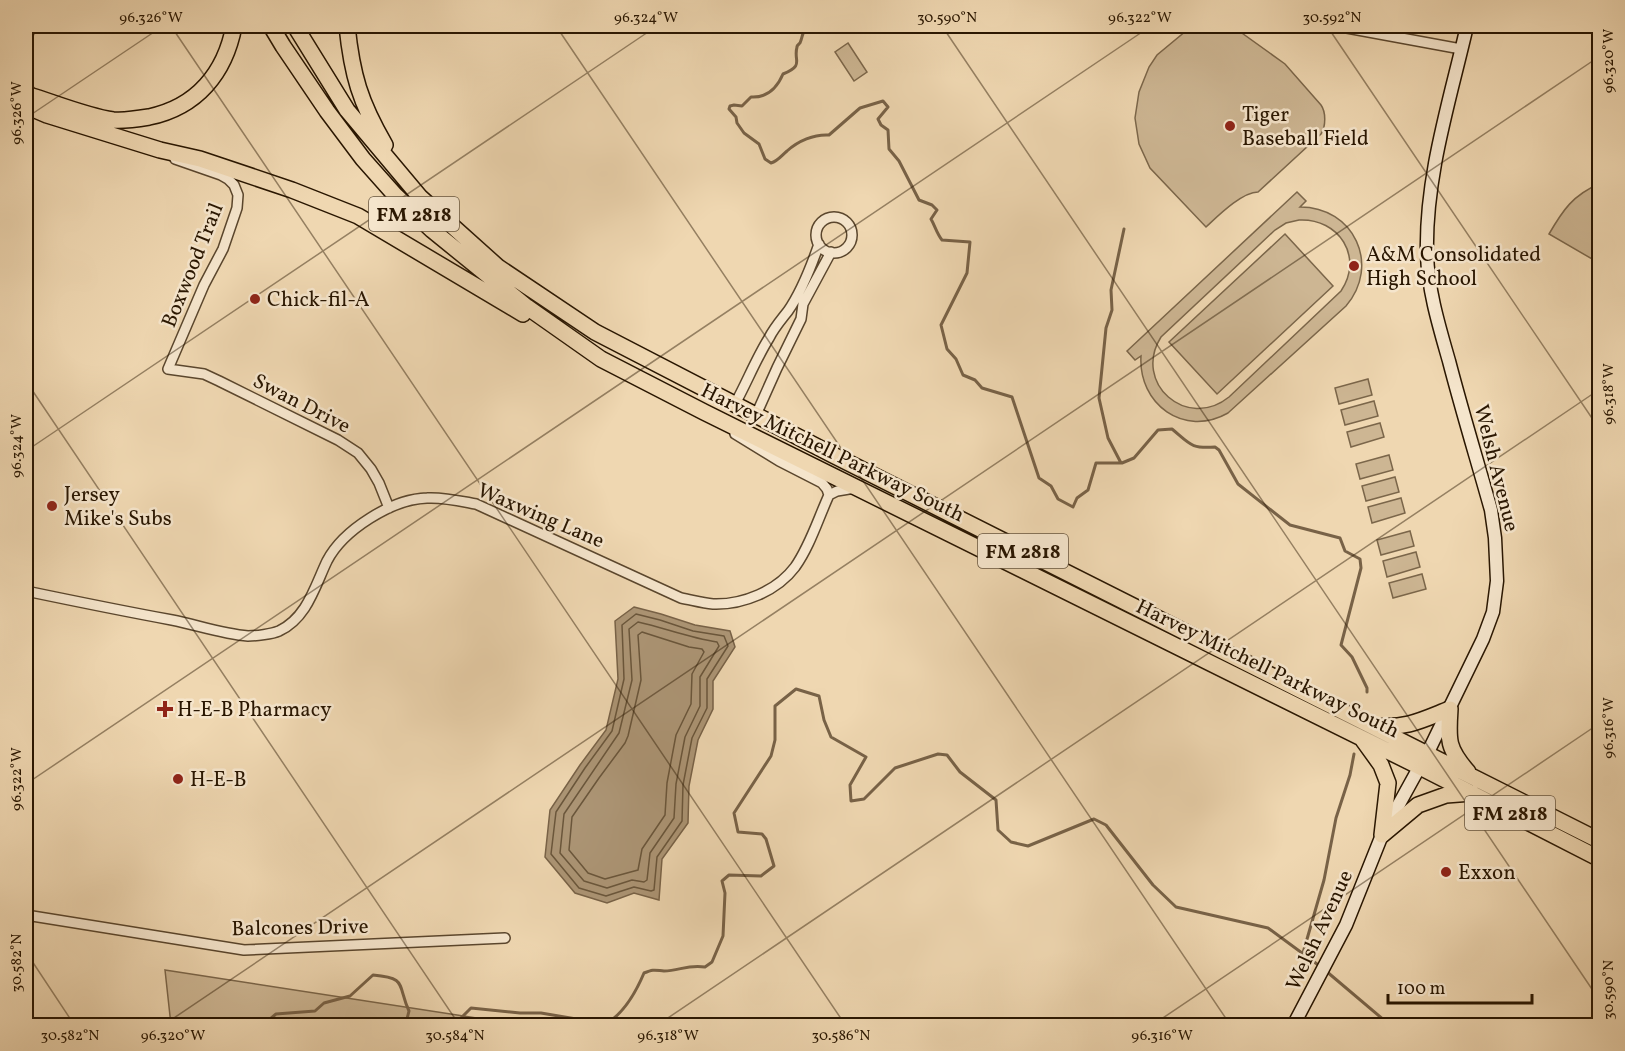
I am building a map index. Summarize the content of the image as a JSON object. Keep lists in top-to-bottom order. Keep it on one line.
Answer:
{"streets":{"highway":["FM 2818","Harvey Mitchell Parkway South"],"main road":["Welsh Avenue"],"street":["Boxwood Trail","Swan Drive","Waxwing Lane","Balcones Drive"]},"crossings":[["Boxwood Trail","Swan Drive"],["Swan Drive","Waxwing Lane"],["Harvey Mitchell Parkway South","Welsh Avenue"]],"places":{"other":["Tiger Baseball Field","A&M Consolidated High School","Chick-fil-A","Jersey Mike's Subs","H-E-B","Exxon"],"health":["H-E-B Pharmacy"]},"scale_bar":"100 m","coordinates":["96.326°W","96.324°W","30.590°N","96.322°W","30.592°N","96.320°W","96.318°W","96.316°W","30.582°N","30.584°N","30.586°N"]}
